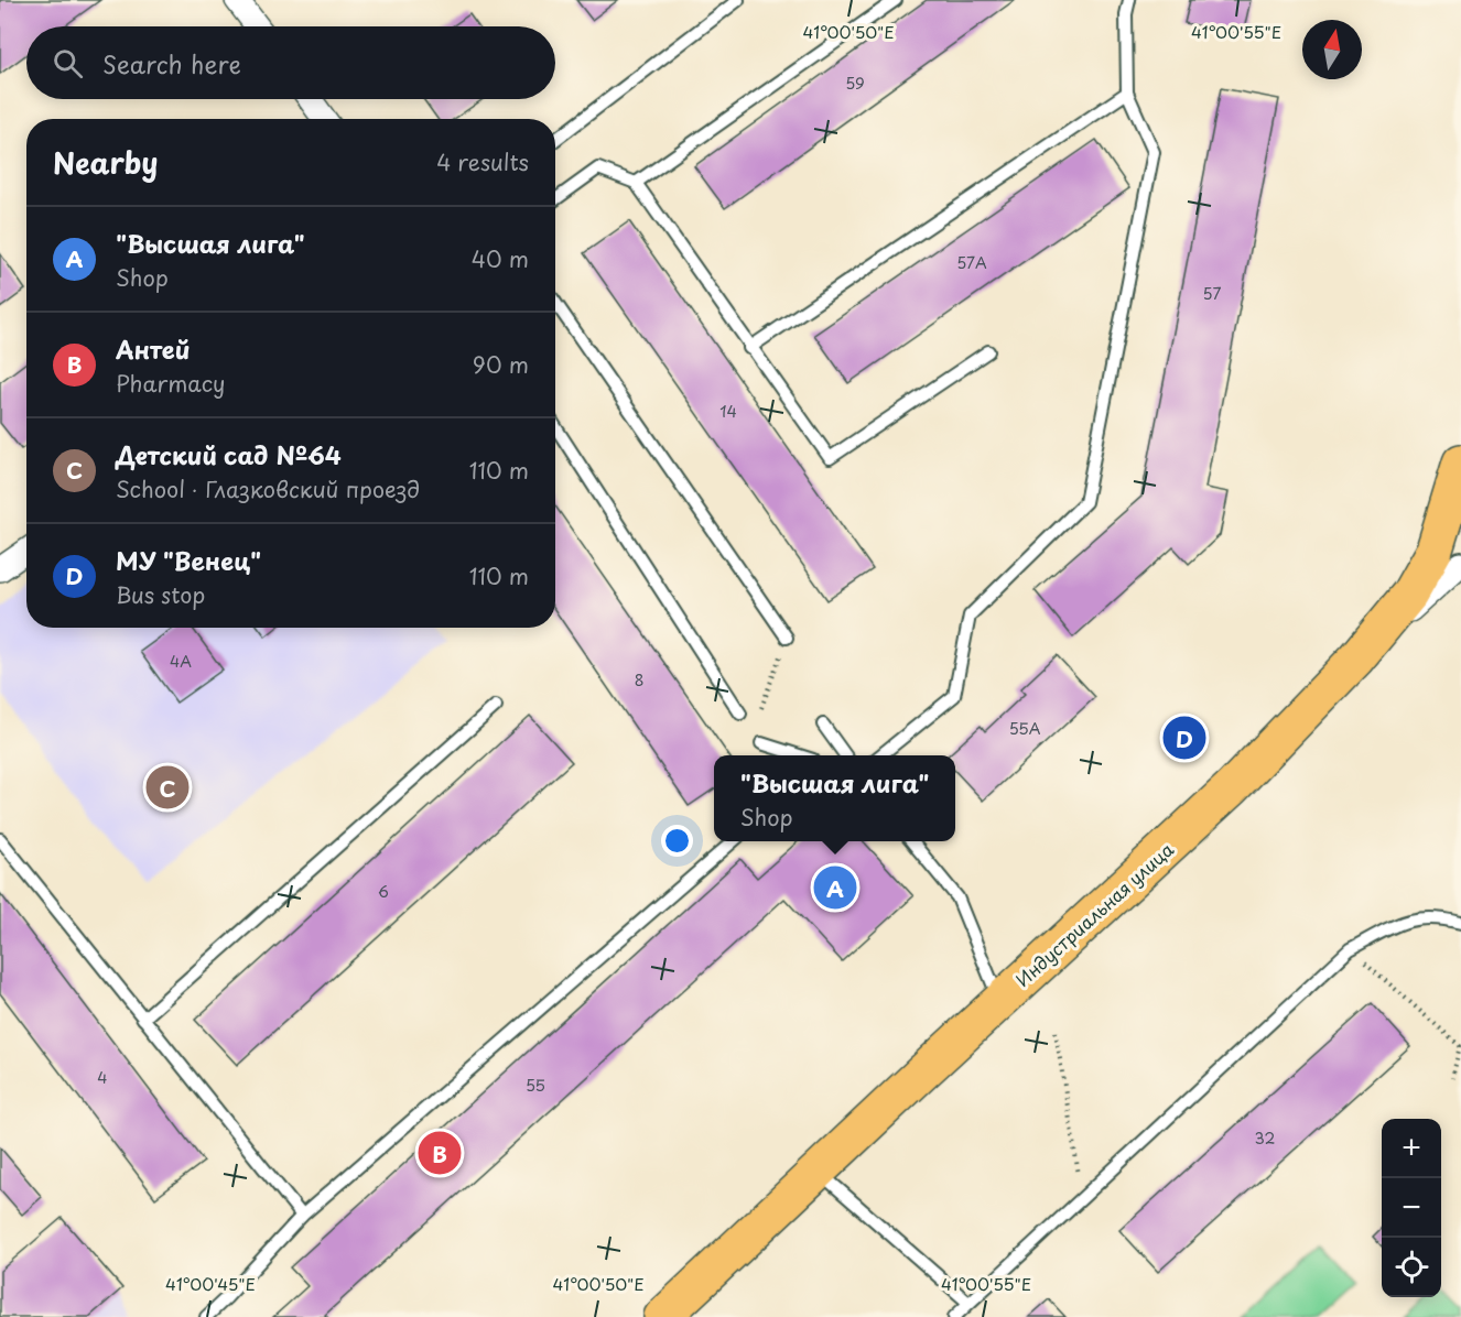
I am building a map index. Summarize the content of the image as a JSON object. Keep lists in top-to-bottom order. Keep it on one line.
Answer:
{"streets":{"highway":["Индустриальная улица"]},"house_numbers":["59","57А","57","14","4А","8","55А","6","4","55","32"],"north":"top","page":{"search":"Search here","heading":["Nearby","4 results"],"list":[{"mark":"A","name":"\"Высшая лига\"","note":"Shop","value":"40 m"},{"mark":"B","name":"Антей","note":"Pharmacy","value":"90 m"},{"mark":"C","name":"Детский сад №64","note":"School · Глазковский проезд","value":"110 m"},{"mark":"D","name":"МУ \"Венец\"","note":"Bus stop","value":"110 m"}],"pins":["D","C","A","B"],"popup":["\"Высшая лига\"","Shop"],"map_buttons":["+","−"]},"coordinates":["41°00'50\"E","41°00'55\"E","41°00'45\"E"]}
